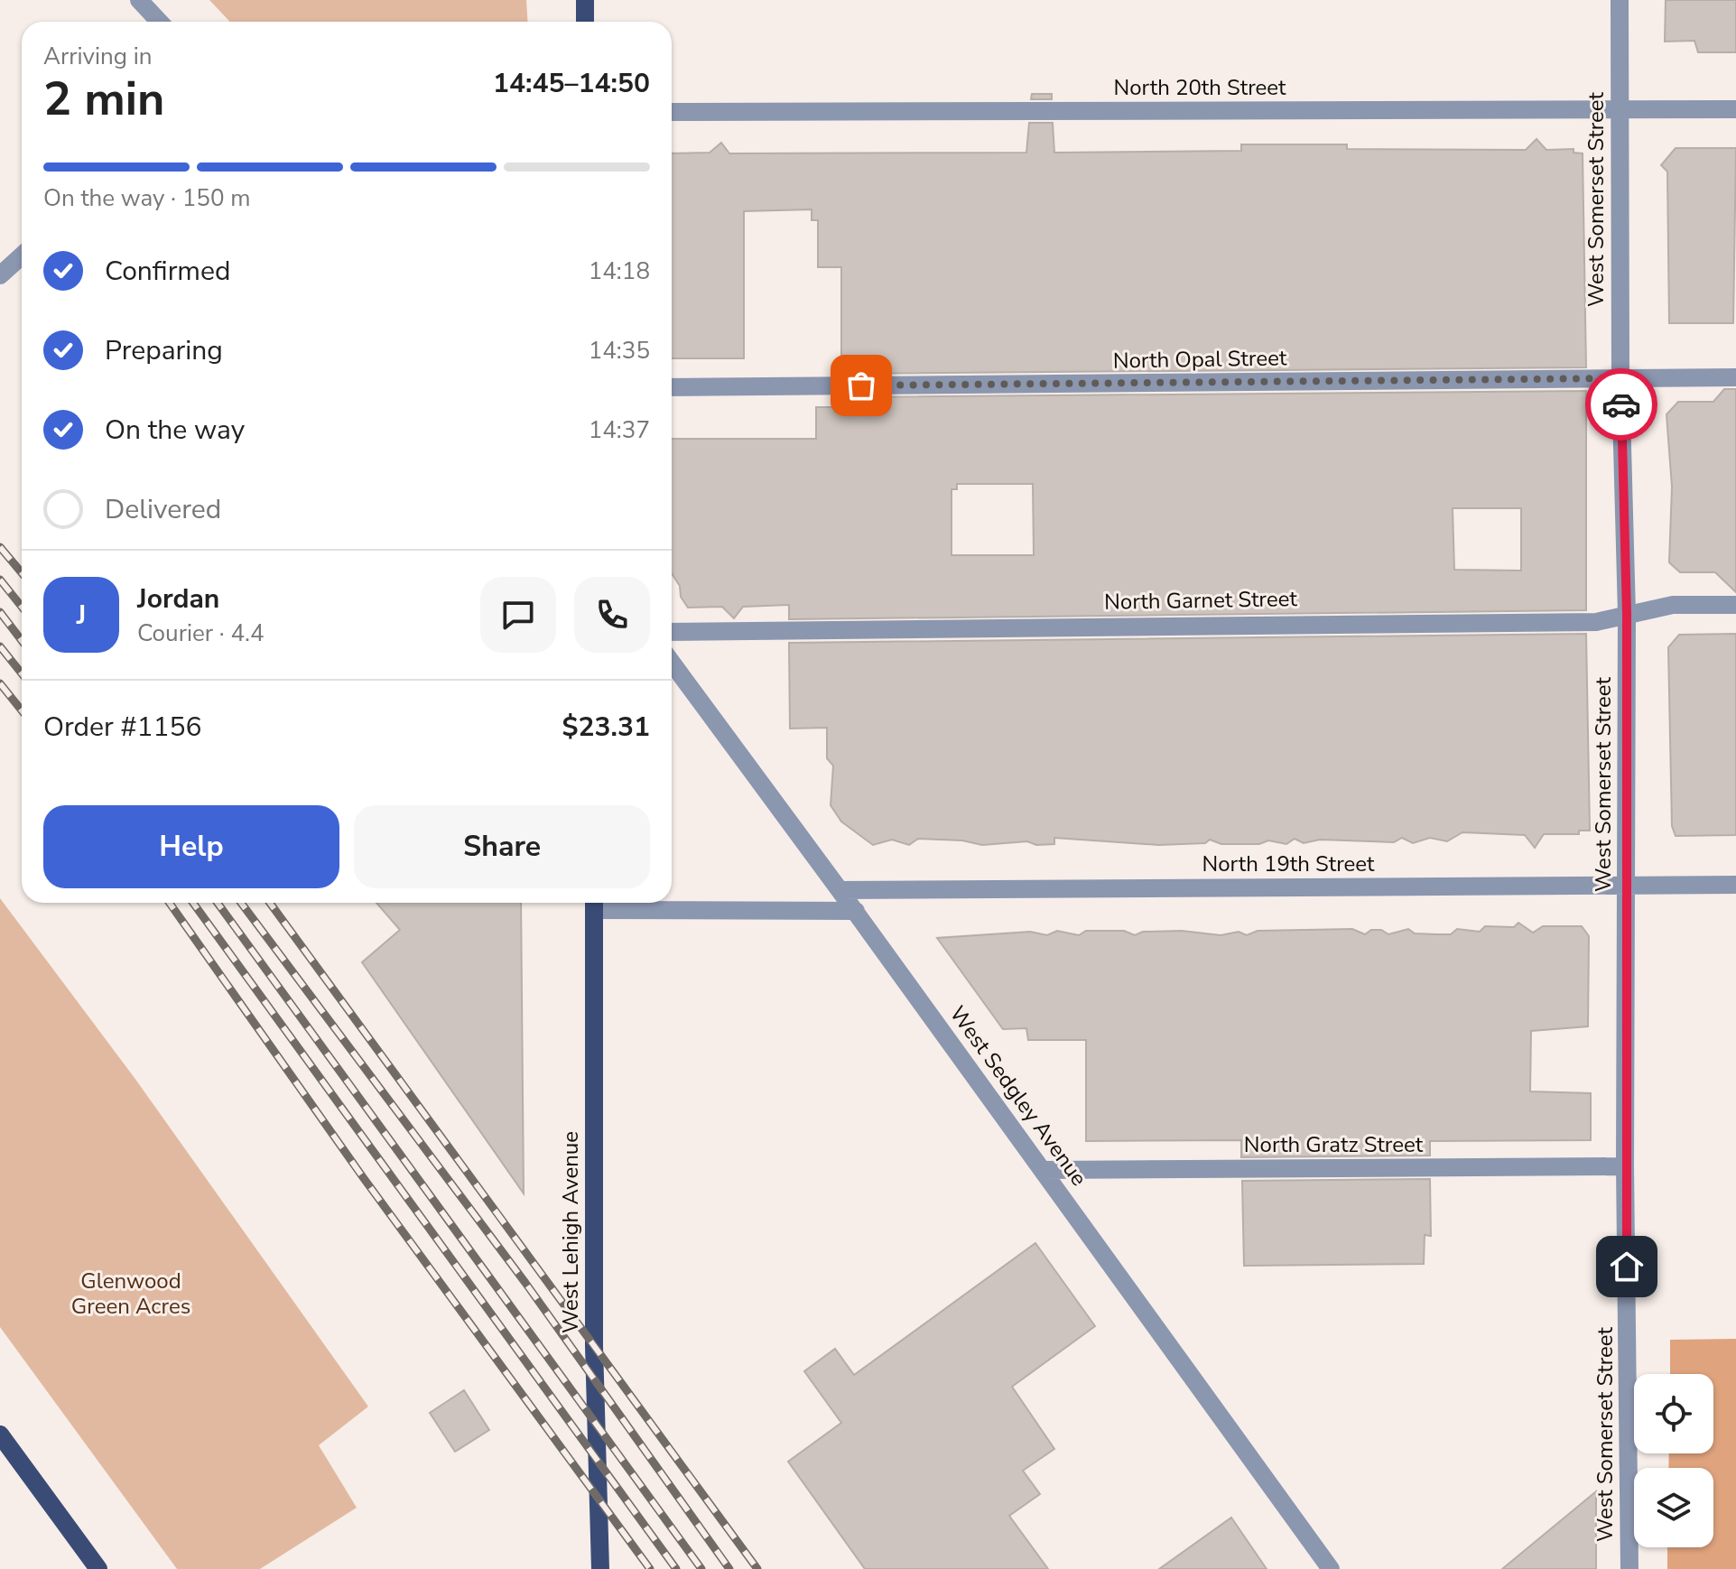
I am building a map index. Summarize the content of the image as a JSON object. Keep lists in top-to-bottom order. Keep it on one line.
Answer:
{"streets":{"main road":["West Lehigh Avenue"],"street":["North 20th Street","West Somerset Street","North Opal Street","North Garnet Street","North 19th Street","West Sedgley Avenue","North Gratz Street"]},"crossings":[["North 20th Street","West Somerset Street"],["West Somerset Street","North Opal Street"],["West Somerset Street","North Garnet Street"],["West Somerset Street","North 19th Street"],["West Somerset Street","North Gratz Street"],["North 19th Street","West Sedgley Avenue"],["West Sedgley Avenue","North Gratz Street"]],"parks":["Glenwood Green Acres"],"page":{"heading":["2 min","Arriving in","14:45–14:50"],"panel":["Jordan","Courier · 4.4","Order #1156","$23.31"],"bar":"On the way · 150 m","list":[["Confirmed","14:18"],["Preparing","14:35"],["On the way","14:37"],"Delivered"],"round":"J","buttons":["Help","Share"]}}
